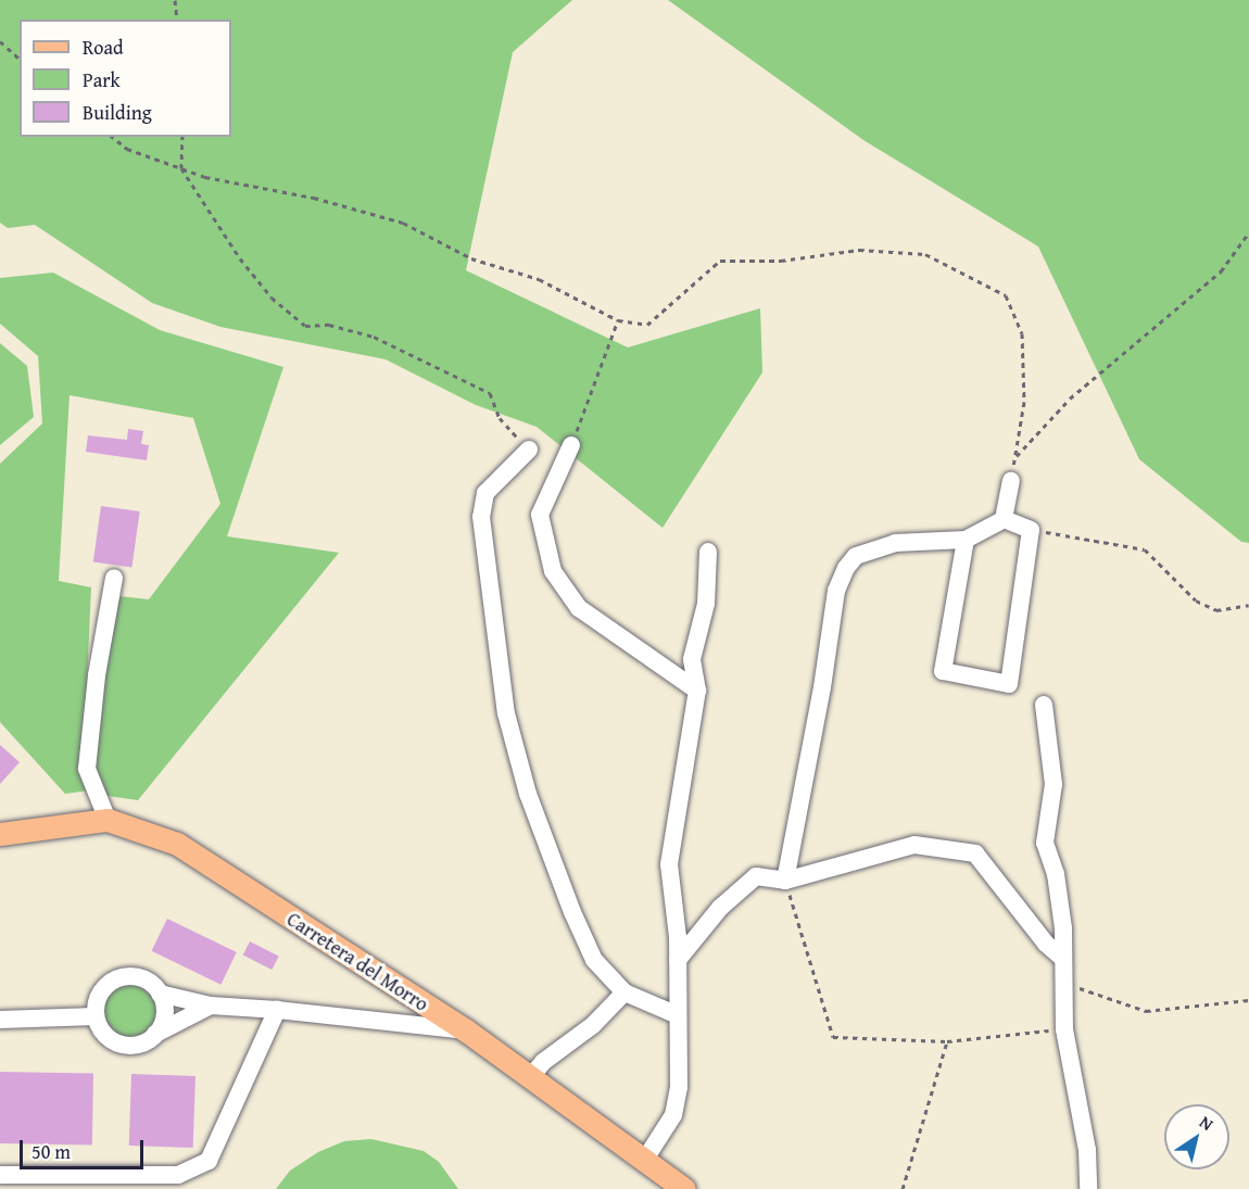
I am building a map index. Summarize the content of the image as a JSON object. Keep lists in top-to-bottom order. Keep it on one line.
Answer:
{"streets":{"main road":["Carretera del Morro"]},"legend":["Road","Park","Building"],"scale_bar":"50 m","north":"top right"}
